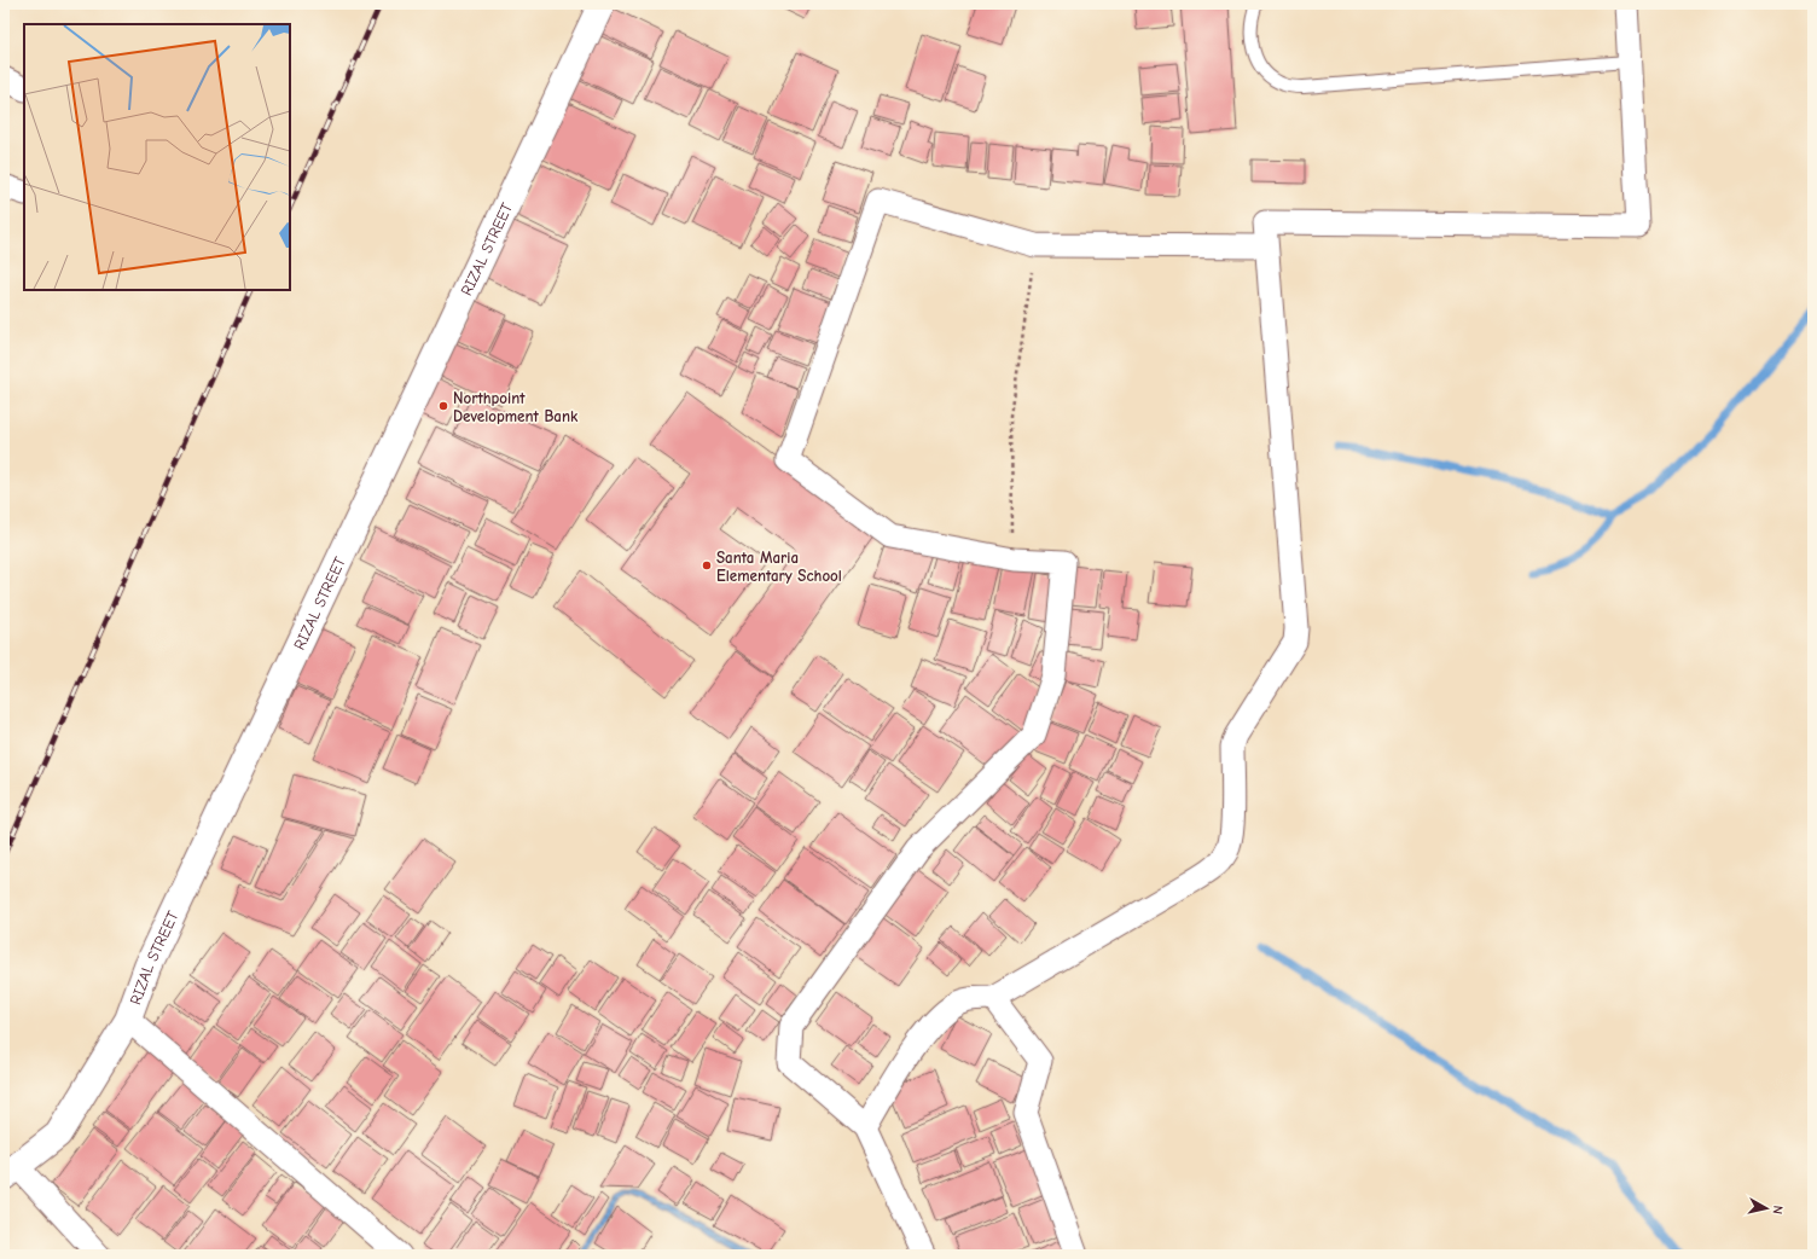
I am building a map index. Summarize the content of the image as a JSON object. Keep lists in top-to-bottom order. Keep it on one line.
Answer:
{"streets":{"street":["RIZAL STREET"]},"places":["Northpoint Development Bank","Santa Maria Elementary School"],"north":"right"}
